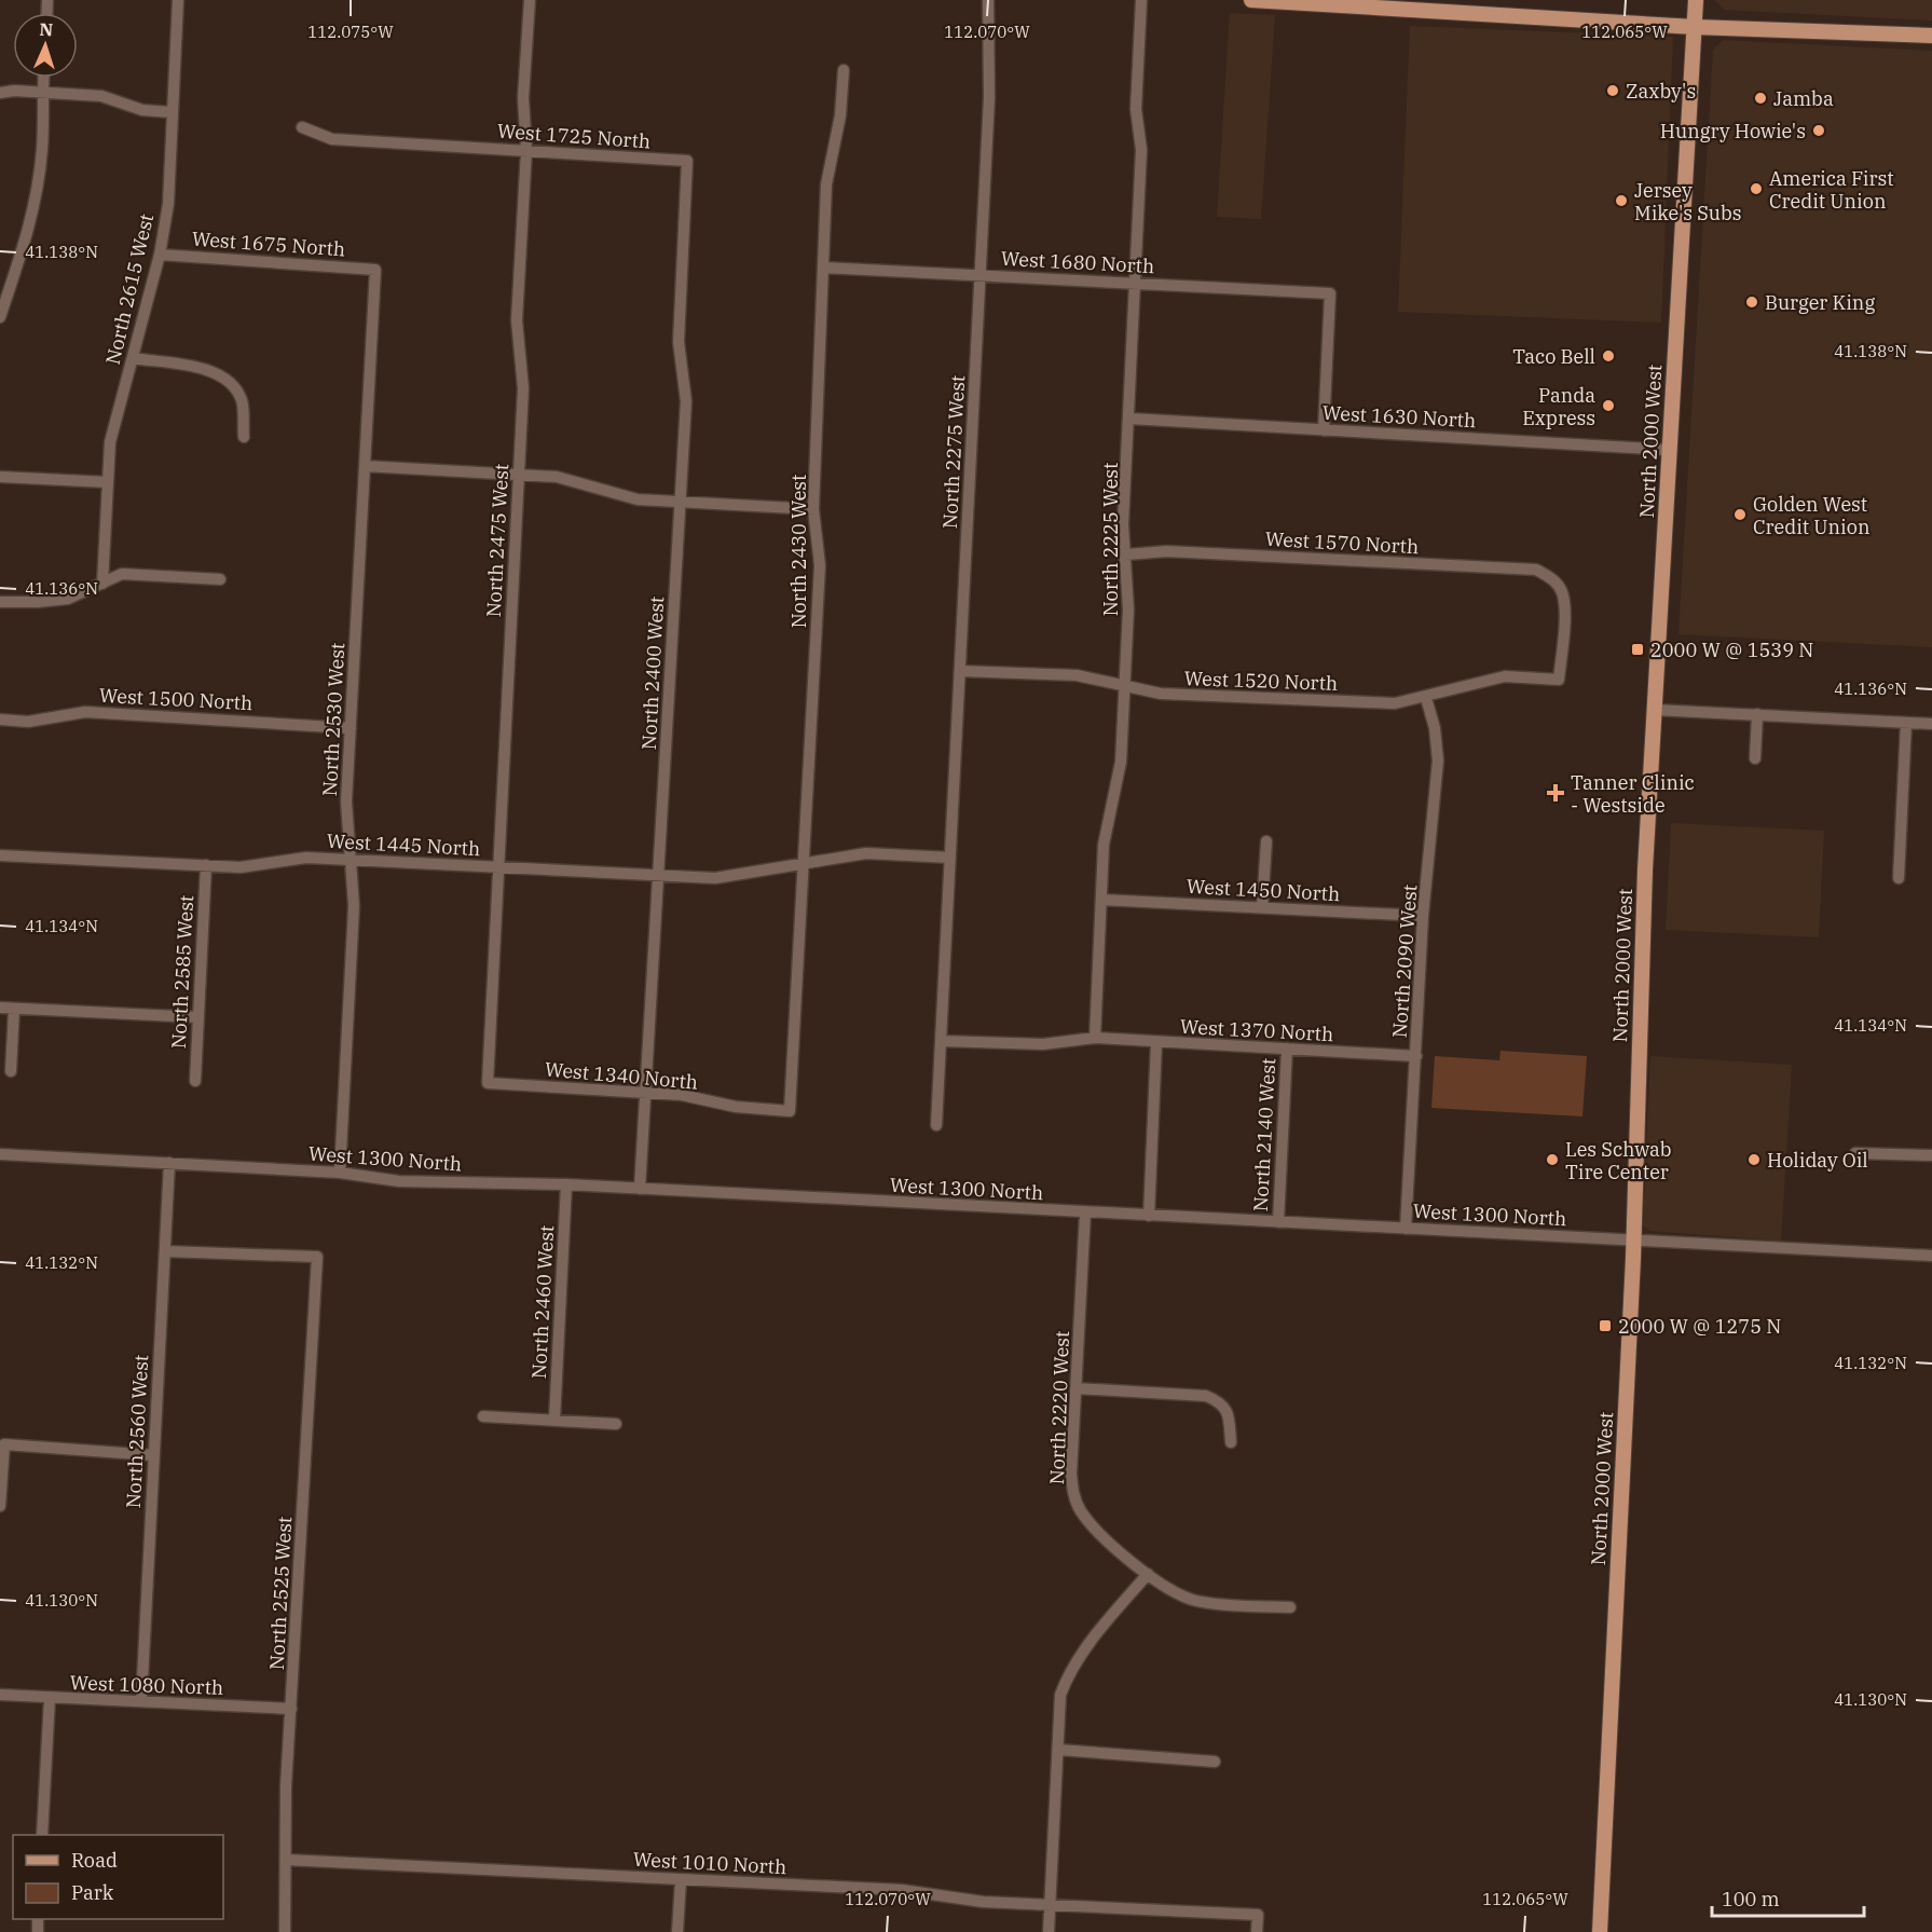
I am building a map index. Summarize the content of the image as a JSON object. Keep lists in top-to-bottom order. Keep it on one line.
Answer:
{"streets":{"main road":["North 2000 West"],"street":["West 1725 North","West 1675 North","West 1680 North","North 2615 West","West 1630 North","North 2275 West","North 2225 West","North 2475 West","West 1570 North","North 2430 West","North 2400 West","West 1520 North","West 1500 North","North 2530 West","West 1445 North","West 1450 North","North 2090 West","North 2585 West","West 1370 North","West 1340 North","North 2140 West","West 1300 North","North 2460 West","North 2220 West","North 2560 West","North 2525 West","West 1080 North","West 1010 North"]},"crossings":[["West 1725 North","North 2475 West"],["West 1725 North","North 2400 West"],["West 1675 North","North 2615 West"],["West 1675 North","North 2530 West"],["West 1680 North","West 1630 North"],["West 1680 North","North 2275 West"],["West 1680 North","North 2225 West"],["West 1680 North","North 2430 West"],["West 1630 North","North 2000 West"],["West 1630 North","North 2225 West"],["North 2000 West","West 1300 North"],["North 2275 West","West 1520 North"],["North 2275 West","West 1370 North"],["North 2225 West","West 1570 North"],["North 2225 West","West 1520 North"],["North 2225 West","West 1450 North"],["North 2225 West","West 1370 North"],["North 2475 West","West 1445 North"],["North 2475 West","West 1340 North"],["West 1570 North","West 1520 North"],["North 2430 West","West 1445 North"],["North 2430 West","West 1340 North"],["North 2400 West","West 1445 North"],["North 2400 West","West 1340 North"],["North 2400 West","West 1300 North"],["West 1520 North","North 2090 West"],["West 1500 North","North 2530 West"],["North 2530 West","West 1445 North"],["North 2530 West","West 1300 North"],["West 1445 North","North 2585 West"],["West 1450 North","North 2090 West"],["North 2090 West","West 1370 North"],["North 2090 West","West 1300 North"],["West 1370 North","North 2140 West"],["North 2140 West","West 1300 North"],["West 1300 North","North 2460 West"],["West 1300 North","North 2220 West"],["West 1300 North","North 2560 West"],["North 2560 West","North 2525 West"],["North 2560 West","West 1080 North"],["North 2525 West","West 1080 North"],["North 2525 West","West 1010 North"]],"places":{"other":["Zaxby's","Jamba","Hungry Howie's","America First Credit Union","Jersey Mike's Subs","Burger King","Taco Bell","Panda Express","Golden West Credit Union","Les Schwab Tire Center","Holiday Oil"],"transit":["2000 W @ 1539 N","2000 W @ 1275 N"],"health":["Tanner Clinic - Westside"]},"legend":["Road","Park"],"scale_bar":"100 m","north":"top","coordinates":["112.075°W","112.070°W","112.065°W","41.138°N","41.136°N","41.134°N","41.132°N","41.130°N"]}
